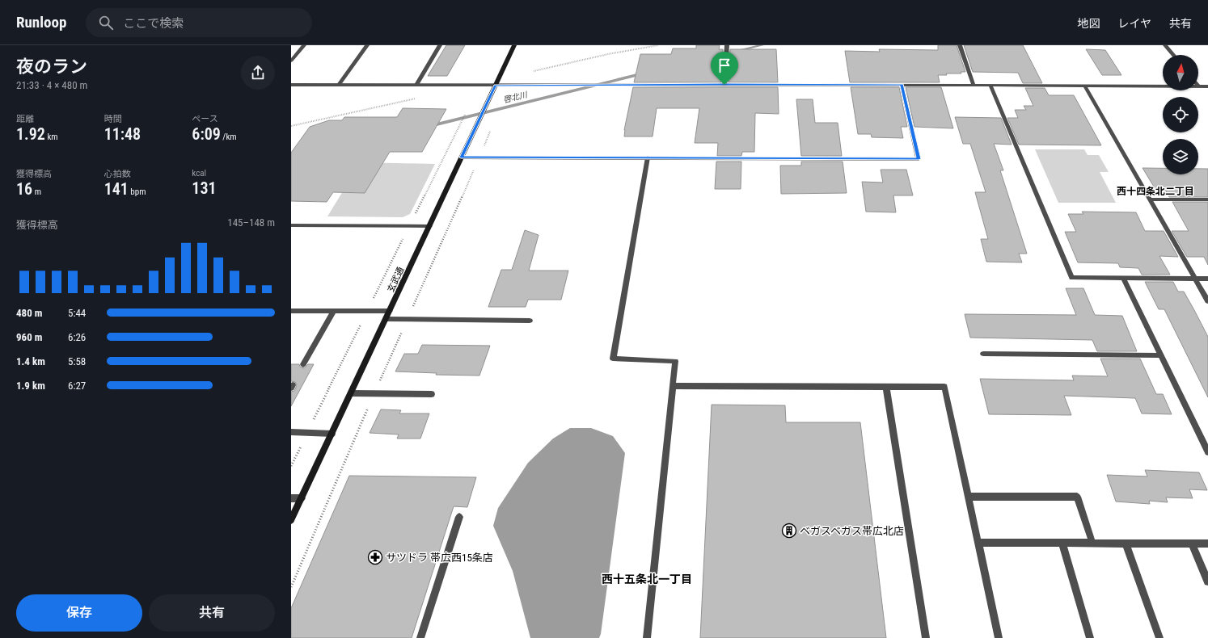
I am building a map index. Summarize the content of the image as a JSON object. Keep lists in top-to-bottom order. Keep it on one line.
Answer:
{"streets":{"street":["玄武通"]},"districts":["西十四条北二丁目","西十五条北一丁目"],"water":["啓北川"],"places":{"building":["ベガスベガス帯広北店"],"pharmacy":["サツドラ 帯広西15条店"]},"north":"top","page":{"header":"Runloop","search":"ここで検索","nav":["地図","レイヤ","共有"],"heading":["夜のラン","21:33 · 4 × 480 m"],"stats":[["距離","1.92 km"],["時間","11:48"],["ペース","6:09 /km"],["獲得標高","16 m"],["心拍数","141 bpm"],["kcal","131"]],"chart":["獲得標高","145–148 m"],"list":[{"name":"480 m","note":"5:44"},{"name":"960 m","note":"6:26"},{"name":"1.4 km","note":"5:58"},{"name":"1.9 km","note":"6:27"}],"buttons":["保存","共有"]}}
